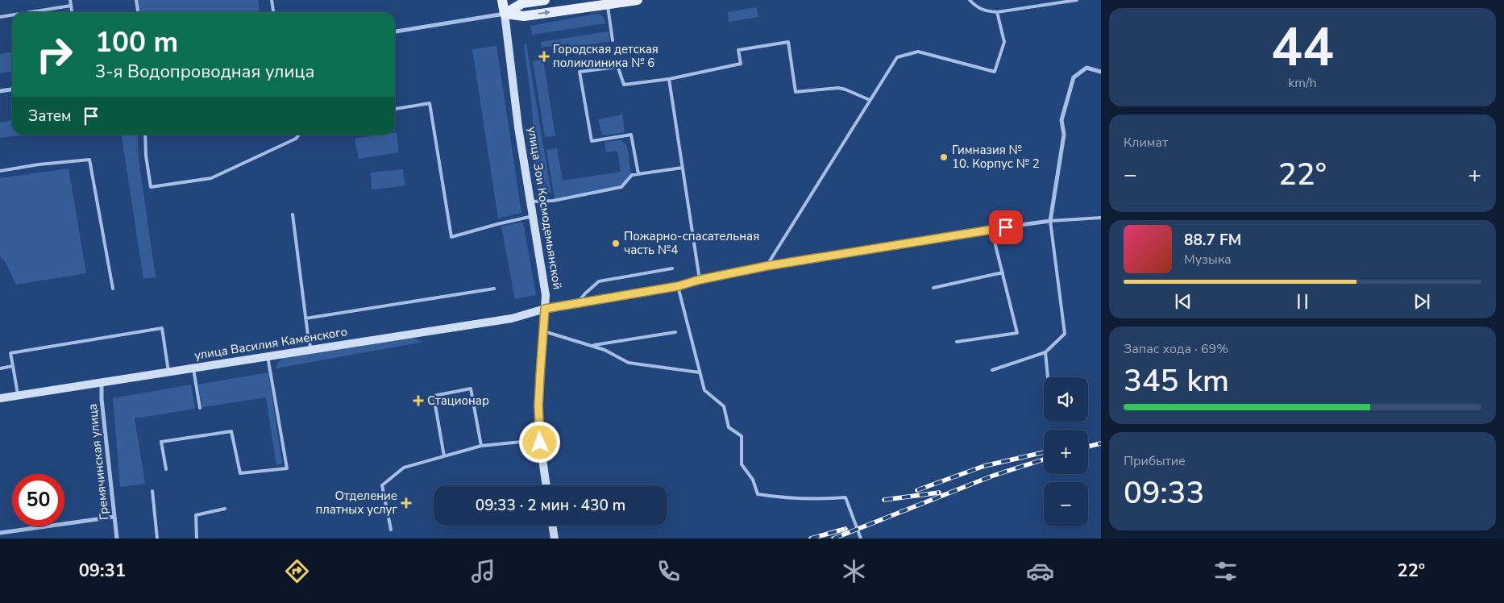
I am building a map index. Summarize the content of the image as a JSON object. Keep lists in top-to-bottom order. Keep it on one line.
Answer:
{"streets":{"main road":["улица Зои Космодемьянской","улица Василия Каменского"],"street":["Гремячинская улица"]},"crossings":[["улица Зои Космодемьянской","улица Василия Каменского"],["улица Василия Каменского","Гремячинская улица"]],"places":{"health":["Городская детская поликлиника № 6","Стационар","Отделение платных услуг"],"other":["Гимназия № 10. Корпус № 2","Пожарно-спасательная часть №4"]},"page":{"tile":[["44","km/h"],"Климат",["Запас хода · 69%","345 km"],["Прибытие","09:33"]],"turn":["100 m","3-я Водопроводная улица"],"then":"Затем","heat":["−","22°","+"],"song":["88.7 FM","Музыка"],"map_buttons":["+","−"],"limit":"50","trip":"09:33 · 2 мин · 430 m","tabs":["09:31","22°"]}}
